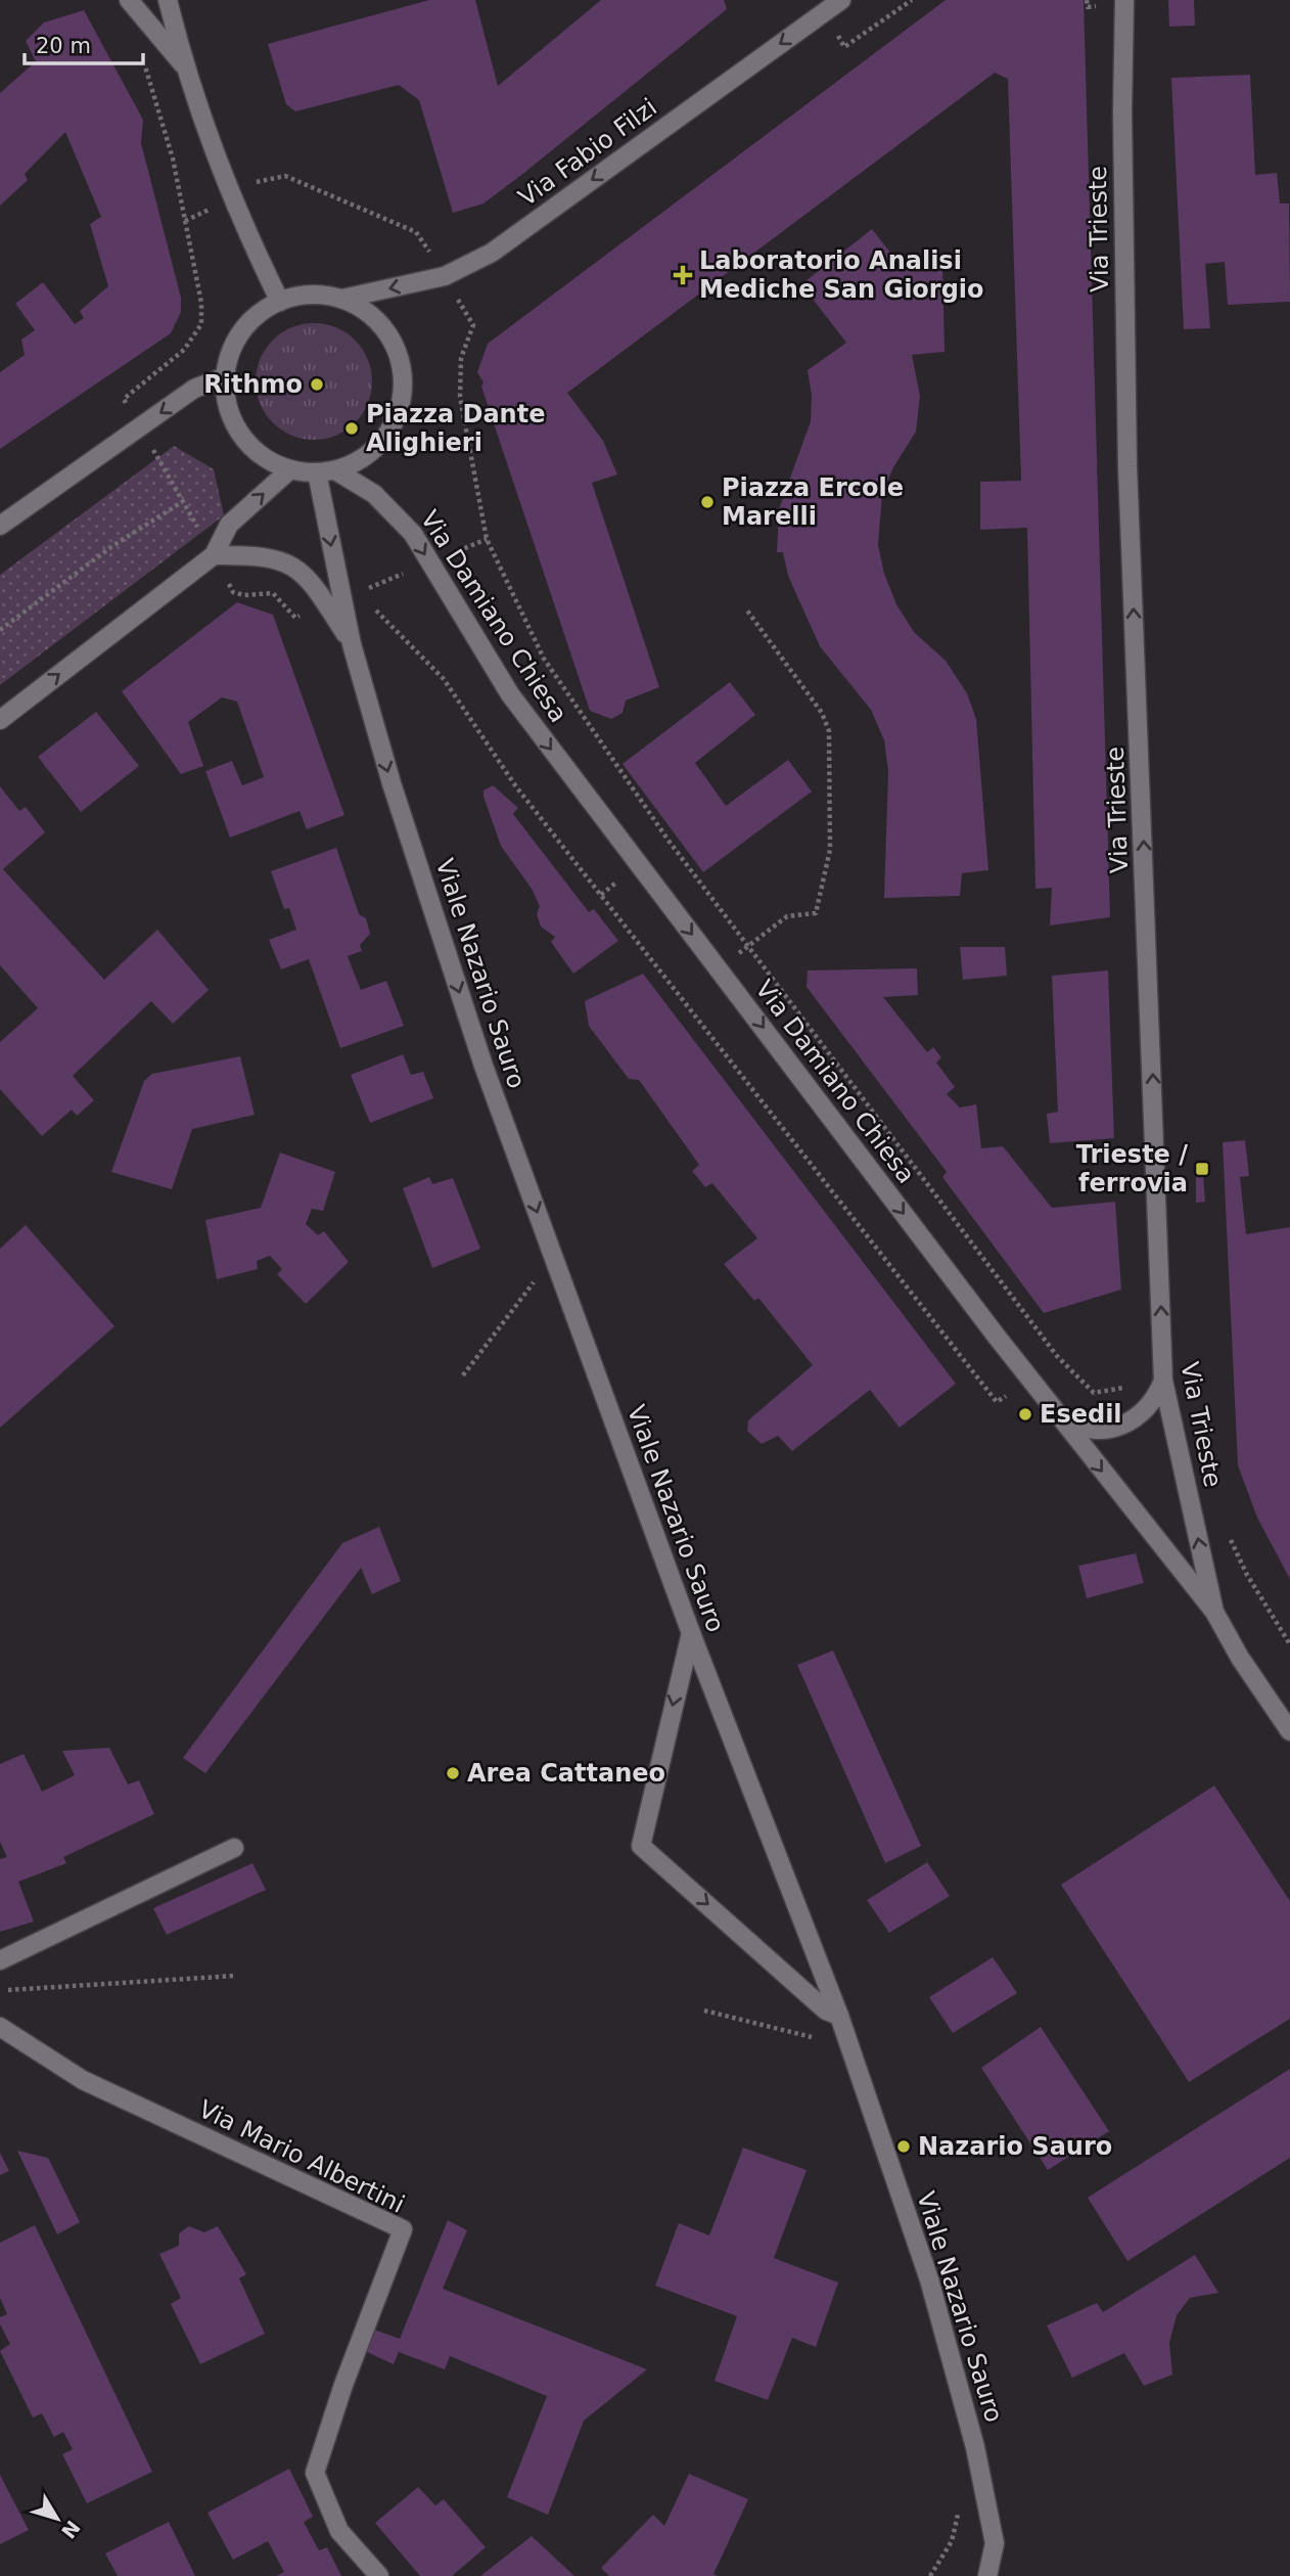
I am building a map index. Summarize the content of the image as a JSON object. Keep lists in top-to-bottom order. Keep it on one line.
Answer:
{"streets":{"main road":["Via Fabio Filzi","Via Trieste","Via Damiano Chiesa","Viale Nazario Sauro","Via Mario Albertini"]},"crossings":[["Via Fabio Filzi","Via Damiano Chiesa"],["Via Fabio Filzi","Viale Nazario Sauro"],["Via Trieste","Via Damiano Chiesa"],["Via Damiano Chiesa","Viale Nazario Sauro"]],"one_way":["Via Fabio Filzi","Via Trieste","Via Damiano Chiesa","Viale Nazario Sauro"],"places":{"health":["Laboratorio Analisi Mediche San Giorgio"],"other":["Rithmo","Piazza Dante Alighieri","Piazza Ercole Marelli","Esedil","Area Cattaneo","Nazario Sauro"],"transit":["Trieste / ferrovia"]},"scale_bar":"20 m","north":"bottom right"}
